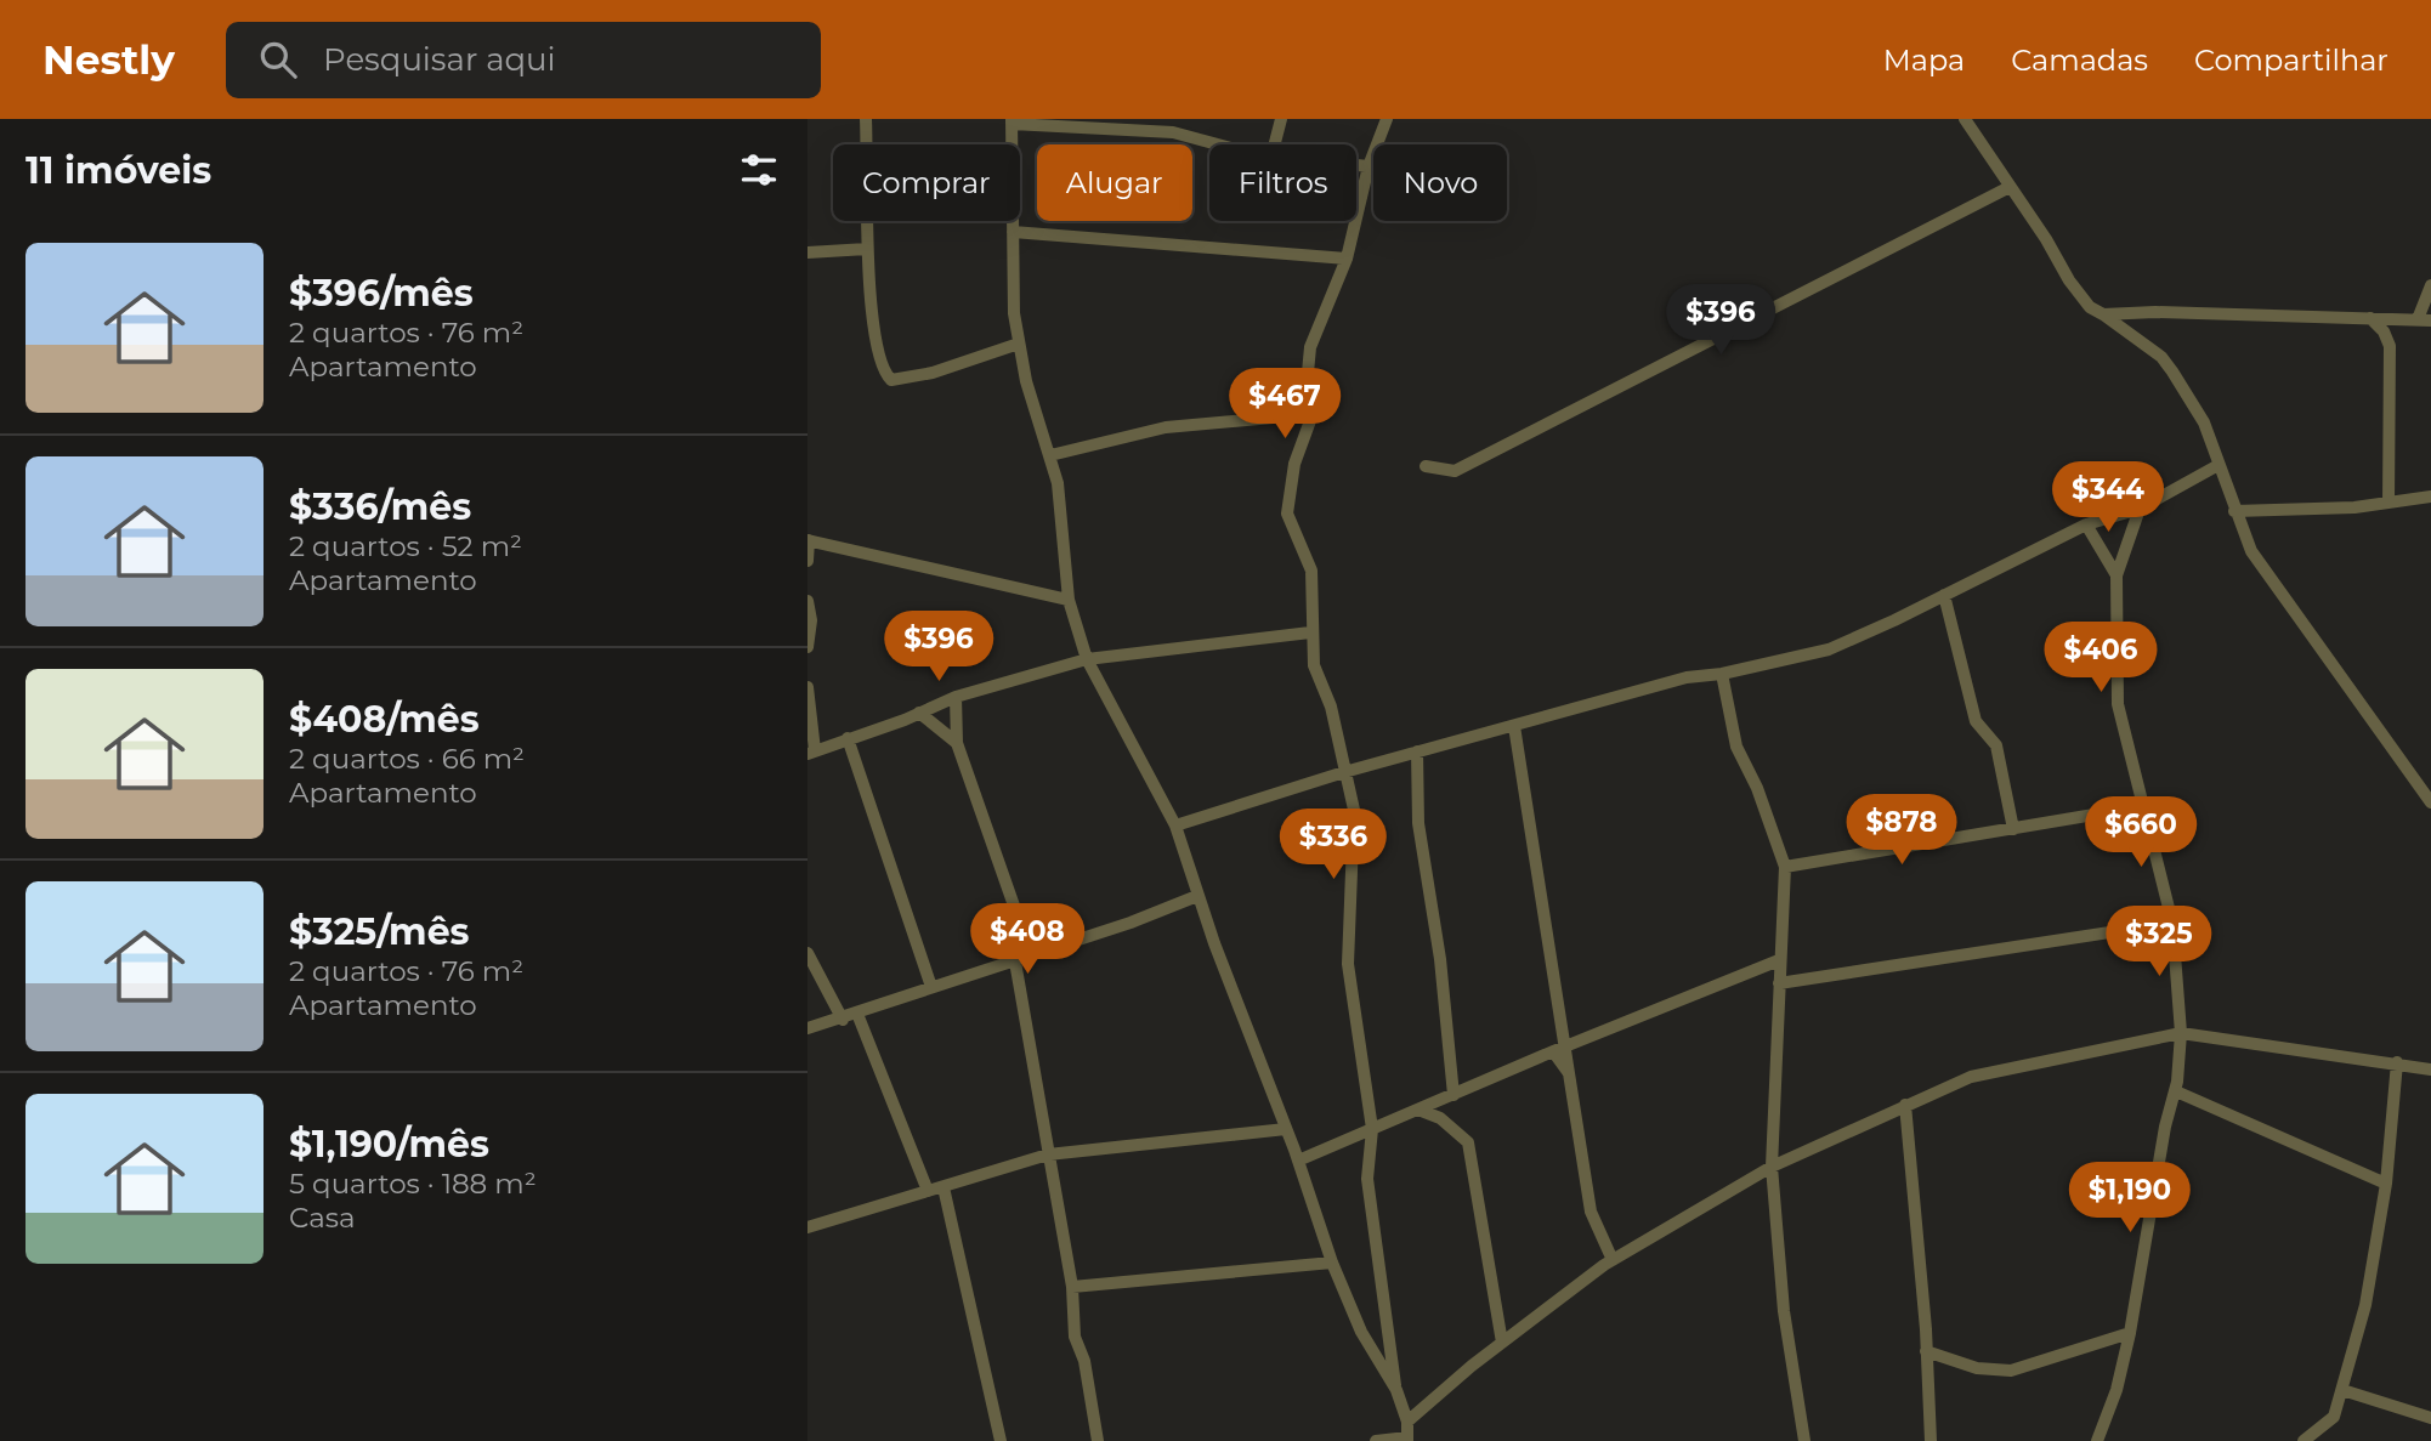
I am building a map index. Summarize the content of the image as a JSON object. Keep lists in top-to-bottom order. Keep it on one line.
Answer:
{"page":{"header":"Nestly","search":"Pesquisar aqui","nav":["Mapa","Camadas","Compartilhar"],"heading":"11 imóveis","chip":["Comprar","Alugar","Filtros","Novo"],"list":[{"name":"$396/mês","note":"2 quartos · 76 m² · Apartamento"},{"name":"$336/mês","note":"2 quartos · 52 m² · Apartamento"},{"name":"$408/mês","note":"2 quartos · 66 m² · Apartamento"},{"name":"$325/mês","note":"2 quartos · 76 m² · Apartamento"},{"name":"$1,190/mês","note":"5 quartos · 188 m² · Casa"}],"price":["$396","$467","$344","$396","$406","$878","$660","$336","$408","$325","$1,190"]}}
